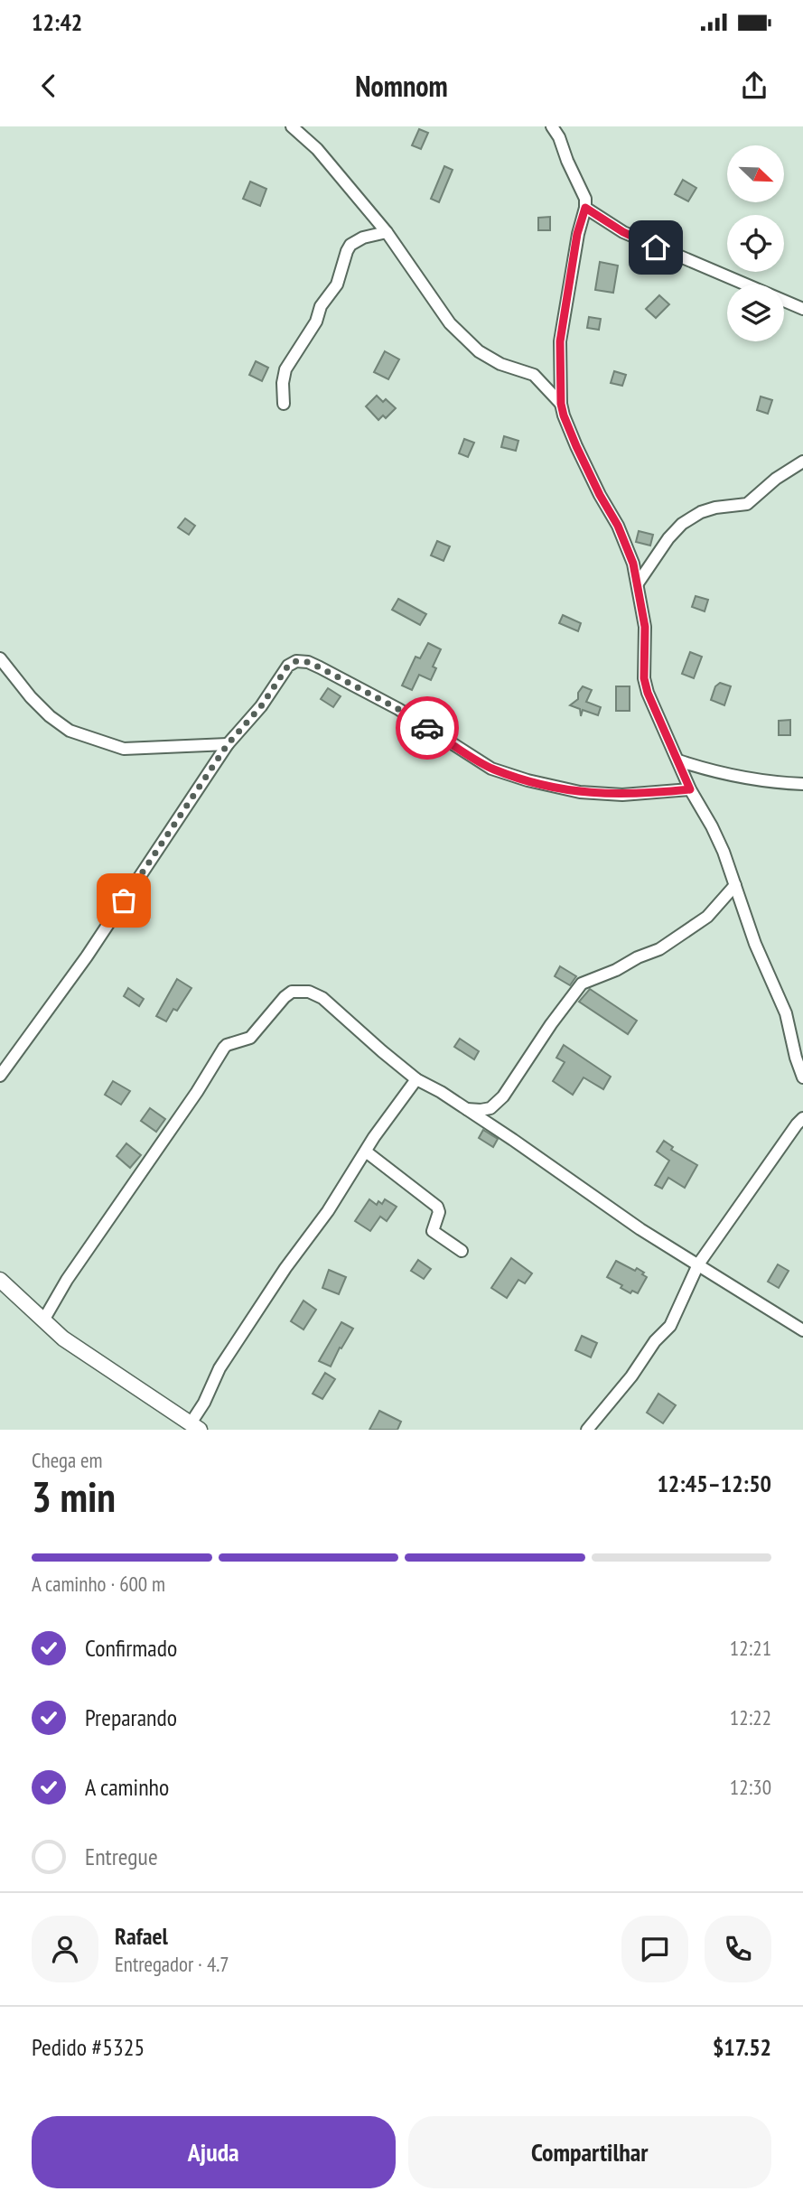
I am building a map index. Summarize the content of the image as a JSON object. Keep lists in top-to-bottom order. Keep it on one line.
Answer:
{"north":"bottom right","page":{"status":"12:42","header":"Nomnom","heading":["3 min","Chega em","12:45–12:50"],"panel":["Rafael","Entregador · 4.7","Pedido #5325","$17.52"],"bar":"A caminho · 600 m","list":[["Confirmado","12:21"],["Preparando","12:22"],["A caminho","12:30"],"Entregue"],"buttons":["Ajuda","Compartilhar"]}}
